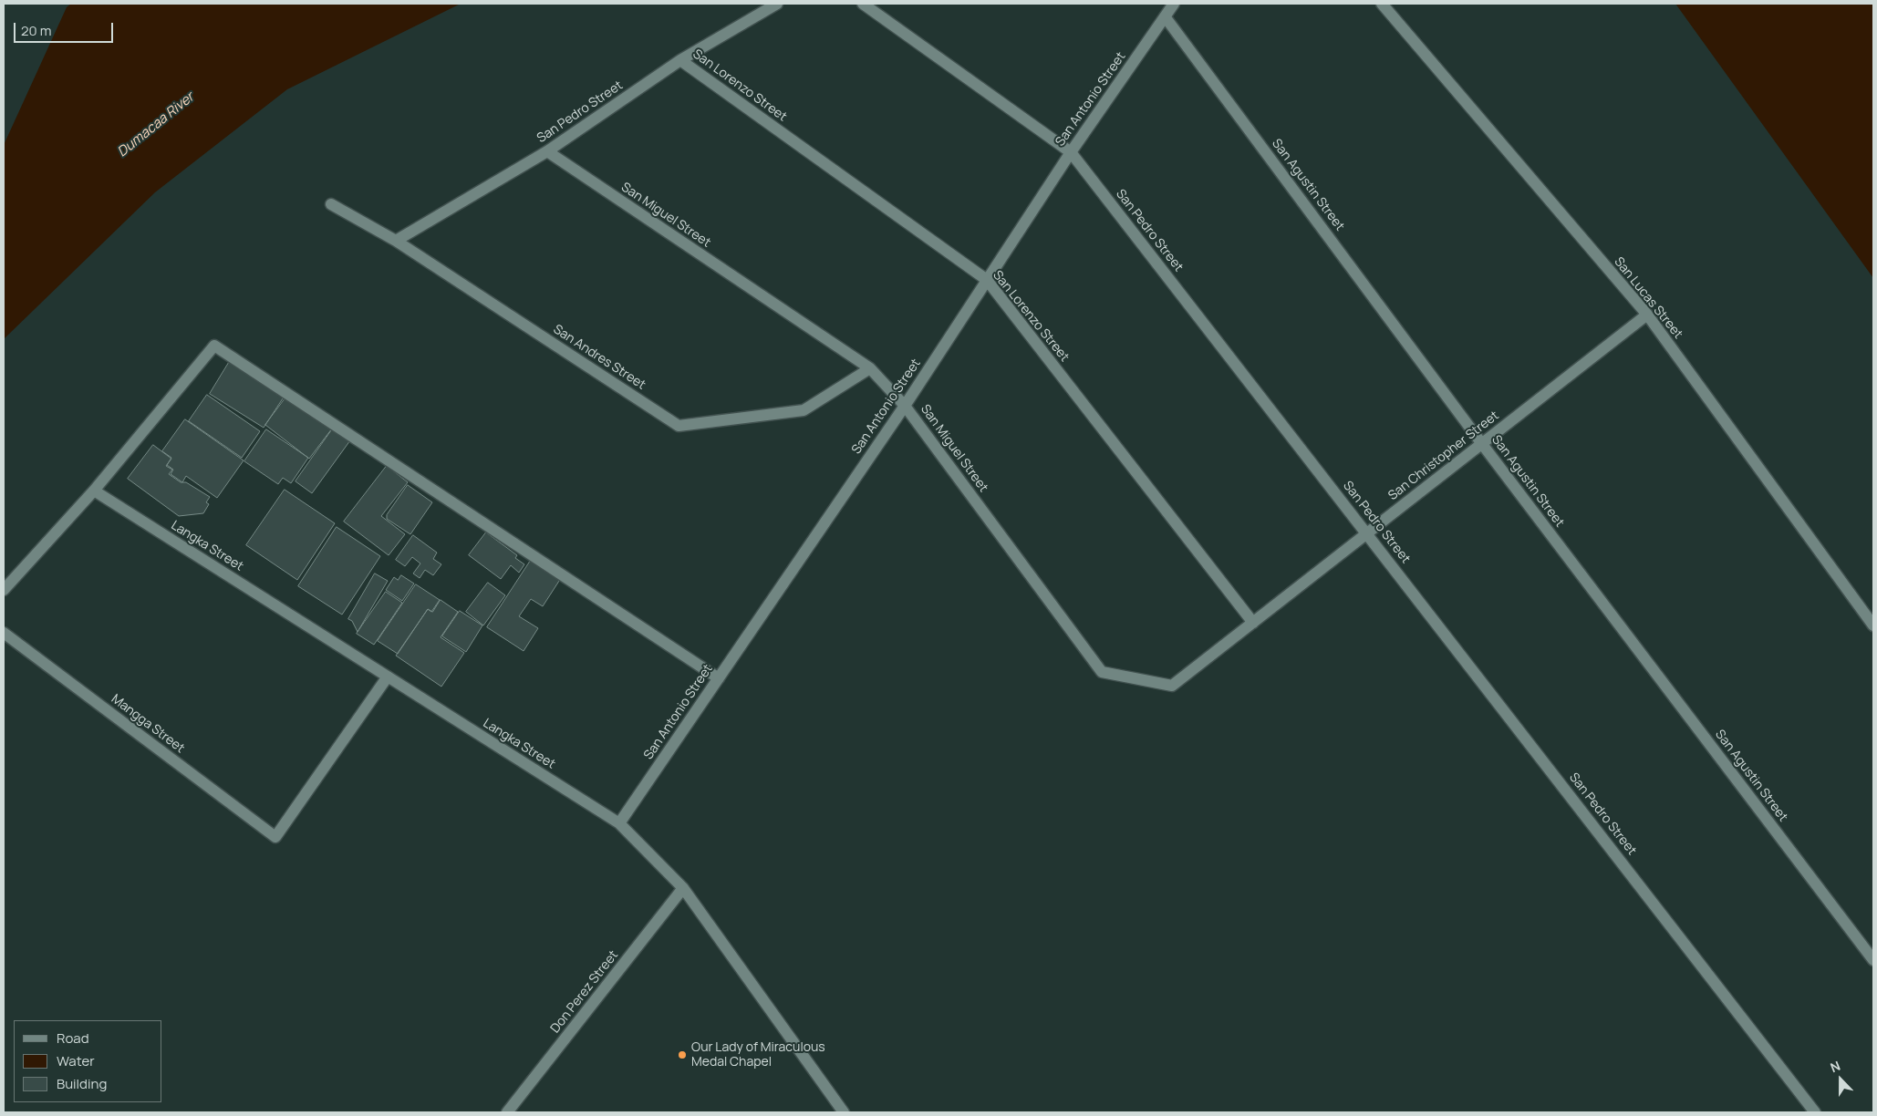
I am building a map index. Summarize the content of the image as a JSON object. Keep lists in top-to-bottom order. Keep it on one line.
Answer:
{"streets":{"street":["San Lorenzo Street","San Antonio Street","San Pedro Street","San Agustin Street","San Miguel Street","San Lucas Street","San Andres Street","San Christopher Street","Langka Street","Mangga Street","Don Perez Street"]},"crossings":[["San Lorenzo Street","San Antonio Street"],["San Lorenzo Street","San Pedro Street"],["San Lorenzo Street","San Christopher Street"],["San Antonio Street","San Pedro Street"],["San Antonio Street","San Agustin Street"],["San Antonio Street","San Miguel Street"],["San Antonio Street","Langka Street"],["San Pedro Street","San Miguel Street"],["San Pedro Street","San Andres Street"],["San Pedro Street","San Christopher Street"],["San Agustin Street","San Christopher Street"],["San Miguel Street","San Andres Street"],["San Miguel Street","San Christopher Street"],["San Lucas Street","San Christopher Street"],["Langka Street","Mangga Street"],["Langka Street","Don Perez Street"]],"water":["Dumacaa River"],"places":["Our Lady of Miraculous Medal Chapel"],"legend":["Road","Water","Building"],"scale_bar":"20 m","north":"top"}
